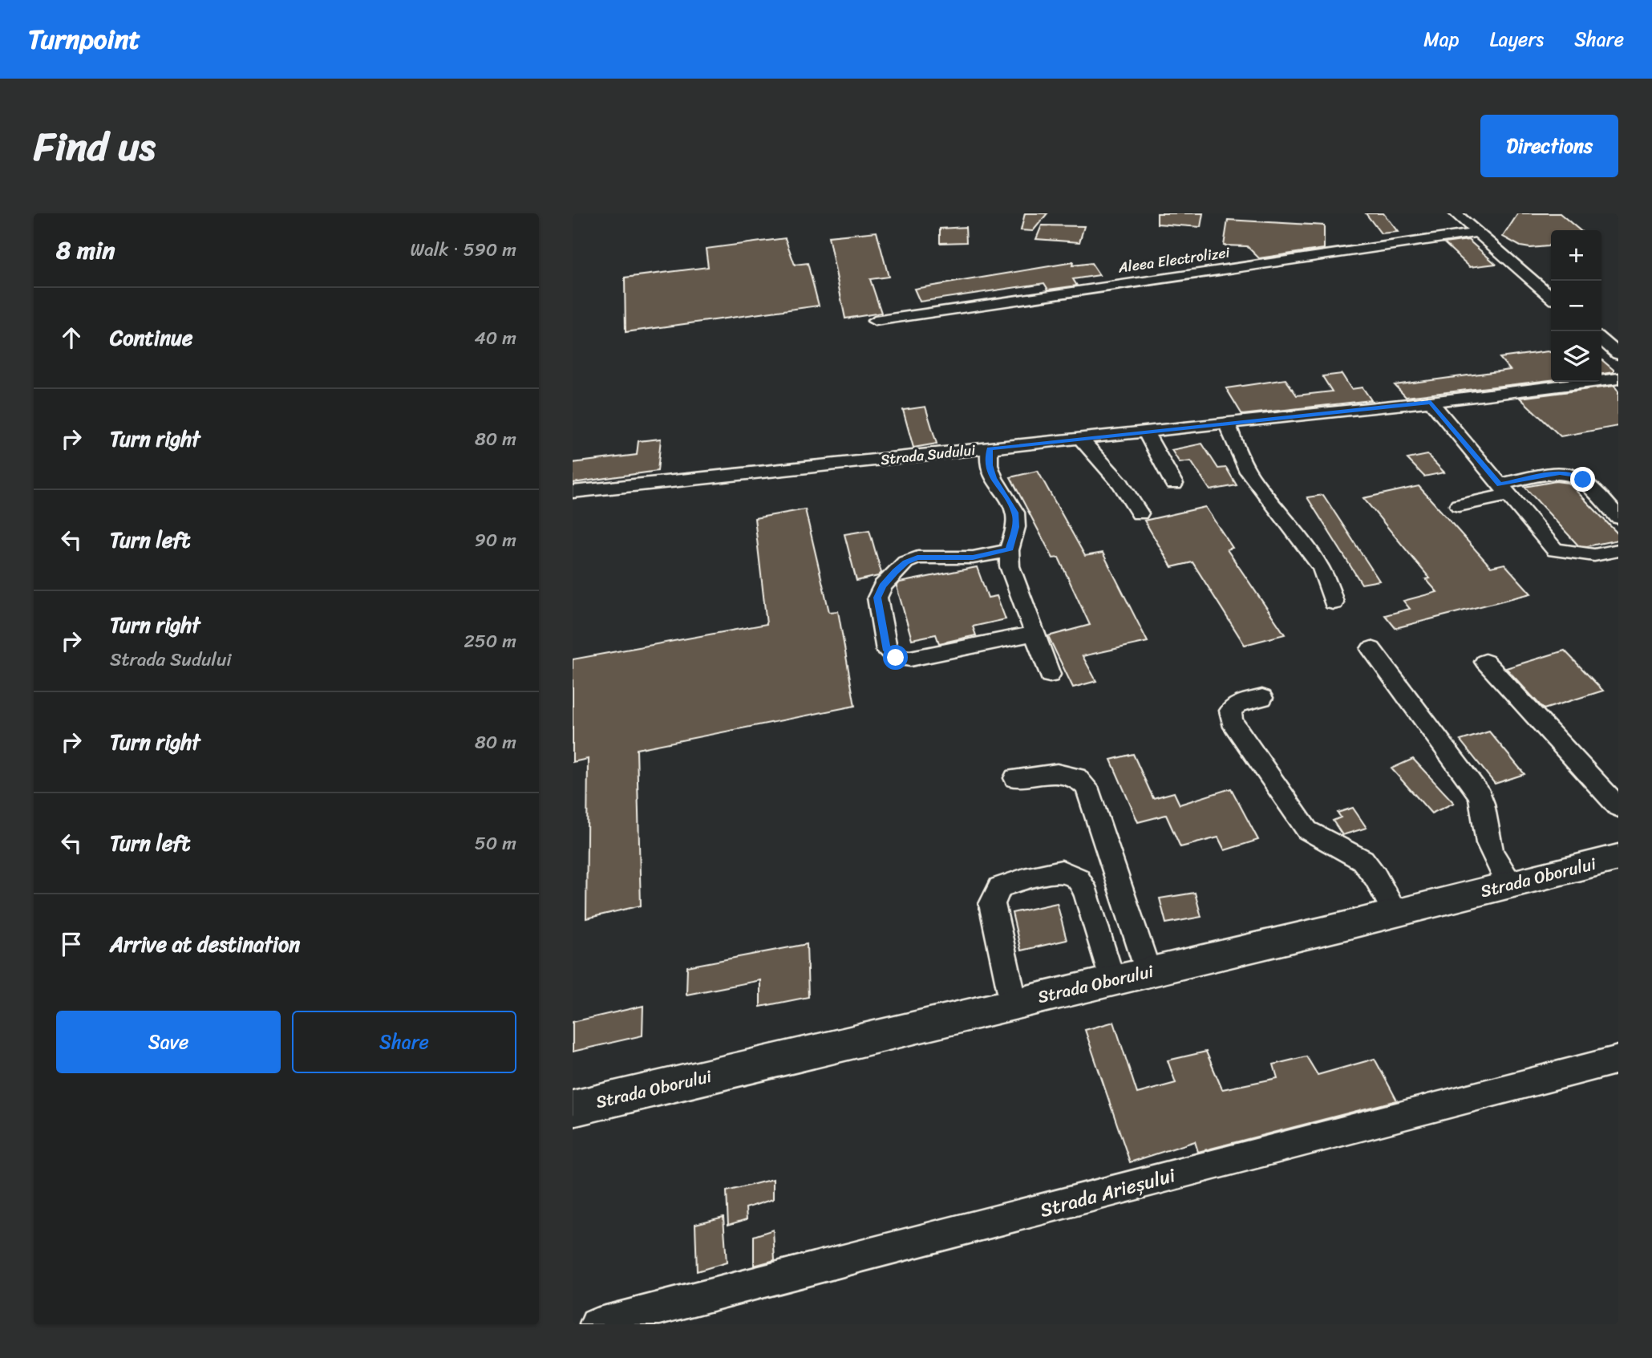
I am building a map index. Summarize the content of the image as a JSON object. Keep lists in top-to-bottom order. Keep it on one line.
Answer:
{"streets":{"main road":["Strada Oborului"],"street":["Aleea Electrolizei","Strada Sudului","Strada Arieșului"]},"page":{"header":"Turnpoint","nav":["Map","Layers","Share"],"title":"Find us","buttons":["Directions",["Save","Share"]],"heading":["8 min","Walk · 590 m"],"map_buttons":["+","−"],"list":[["Continue","40 m"],["Turn right","80 m"],["Turn left","90 m"],["Turn right","Strada Sudului","250 m"],["Turn right","80 m"],["Turn left","50 m"],"Arrive at destination"]}}
